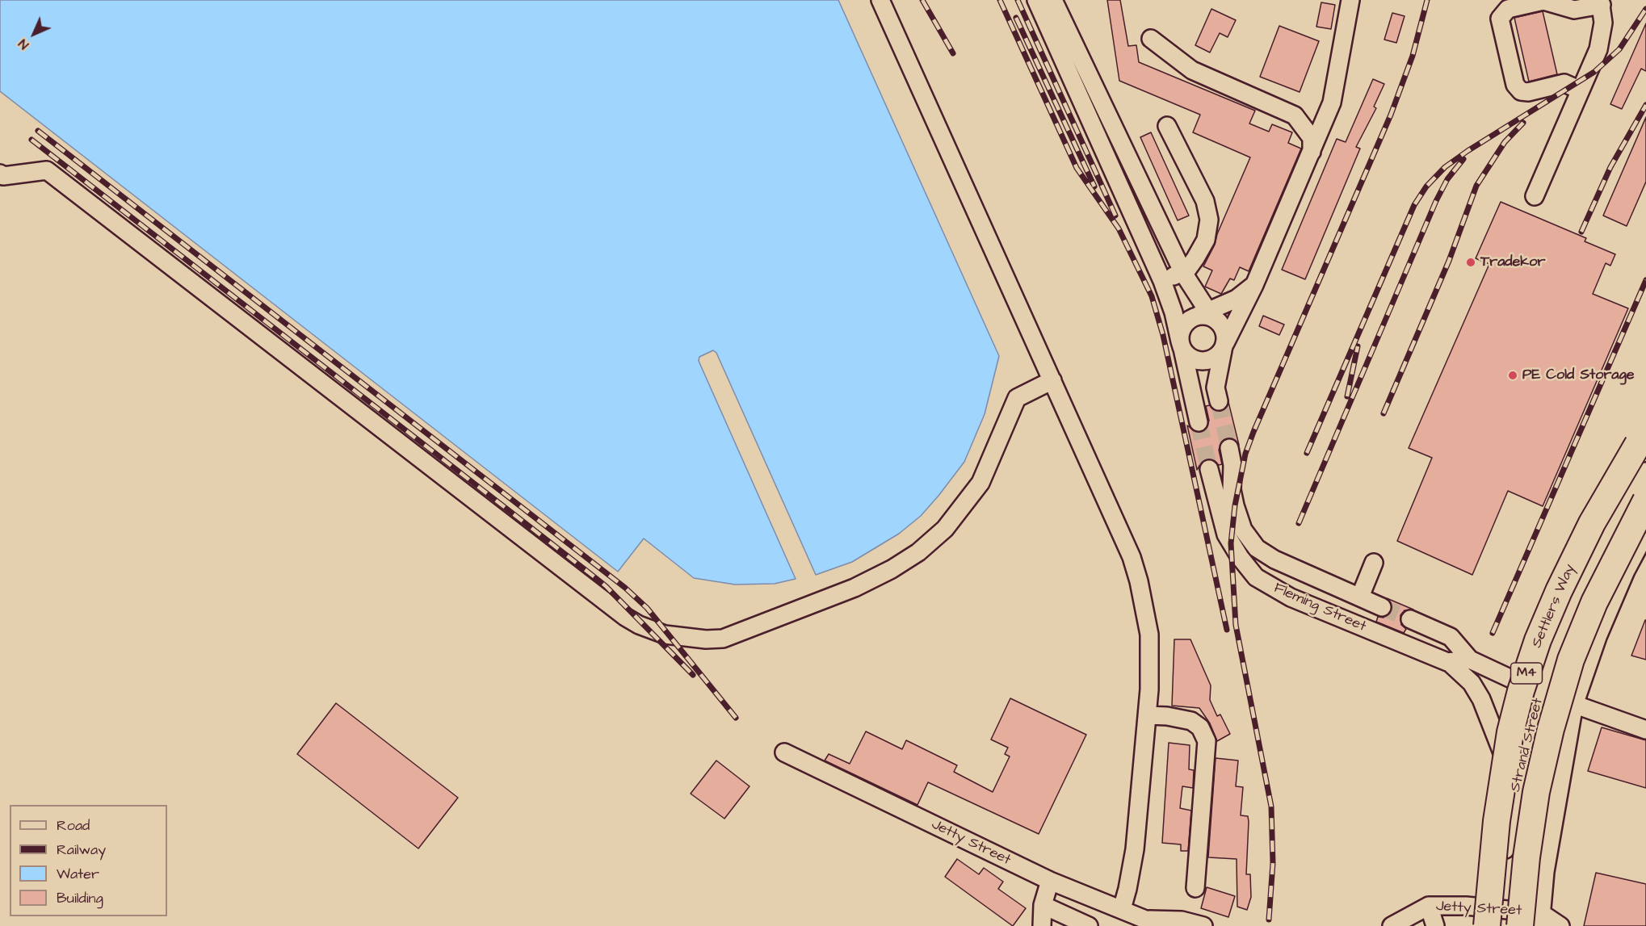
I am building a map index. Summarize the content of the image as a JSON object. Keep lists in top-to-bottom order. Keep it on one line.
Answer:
{"streets":{"highway":["Settlers Way","M4"],"street":["Fleming Street","Strand Street","Jetty Street"]},"crossings":[["Settlers Way","Strand Street"],["Settlers Way","Jetty Street"],["Strand Street","Jetty Street"]],"places":["Tradekor","PE Cold Storage"],"legend":["Road","Railway","Water","Building"],"north":"bottom left"}
